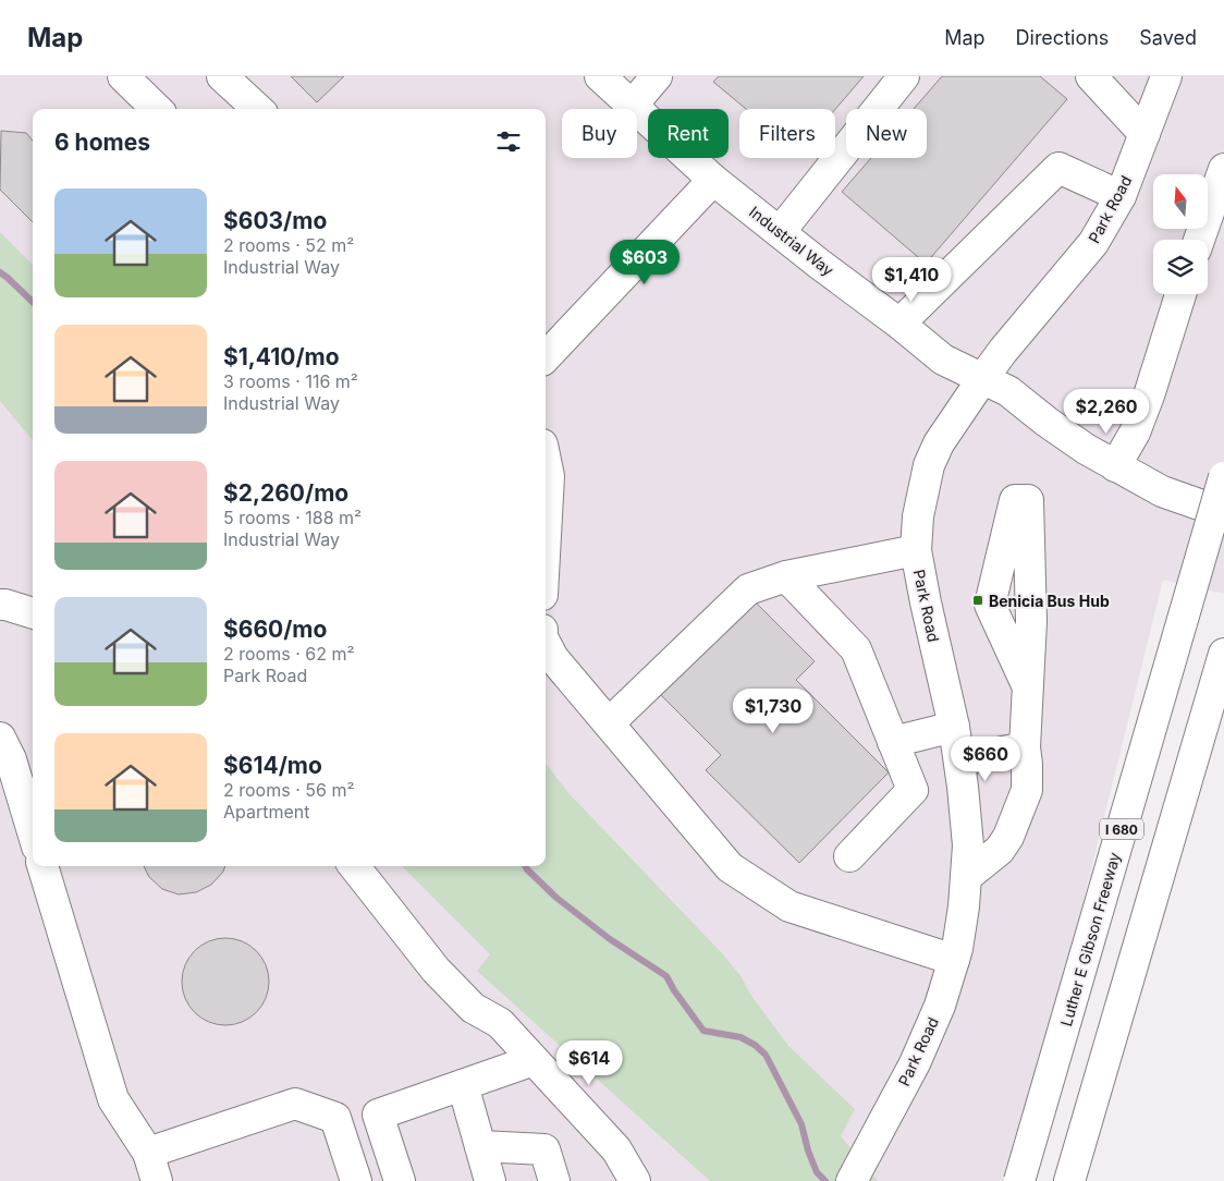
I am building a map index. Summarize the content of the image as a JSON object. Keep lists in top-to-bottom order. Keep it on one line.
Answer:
{"streets":{"main road":["Park Road","Industrial Way","I 680","Luther E Gibson Freeway"]},"crossings":[["Park Road","Industrial Way"]],"places":{"transit":["Benicia Bus Hub"]},"north":"top","page":{"header":"Map","nav":["Map","Directions","Saved"],"chip":["Buy","Rent","Filters","New"],"heading":"6 homes","list":[{"name":"$603/mo","note":"2 rooms · 52 m² · Industrial Way"},{"name":"$1,410/mo","note":"3 rooms · 116 m² · Industrial Way"},{"name":"$2,260/mo","note":"5 rooms · 188 m² · Industrial Way"},{"name":"$660/mo","note":"2 rooms · 62 m² · Park Road"},{"name":"$614/mo","note":"2 rooms · 56 m² · Apartment"}],"price":["$603","$1,410","$2,260","$1,730","$660","$614"]}}
